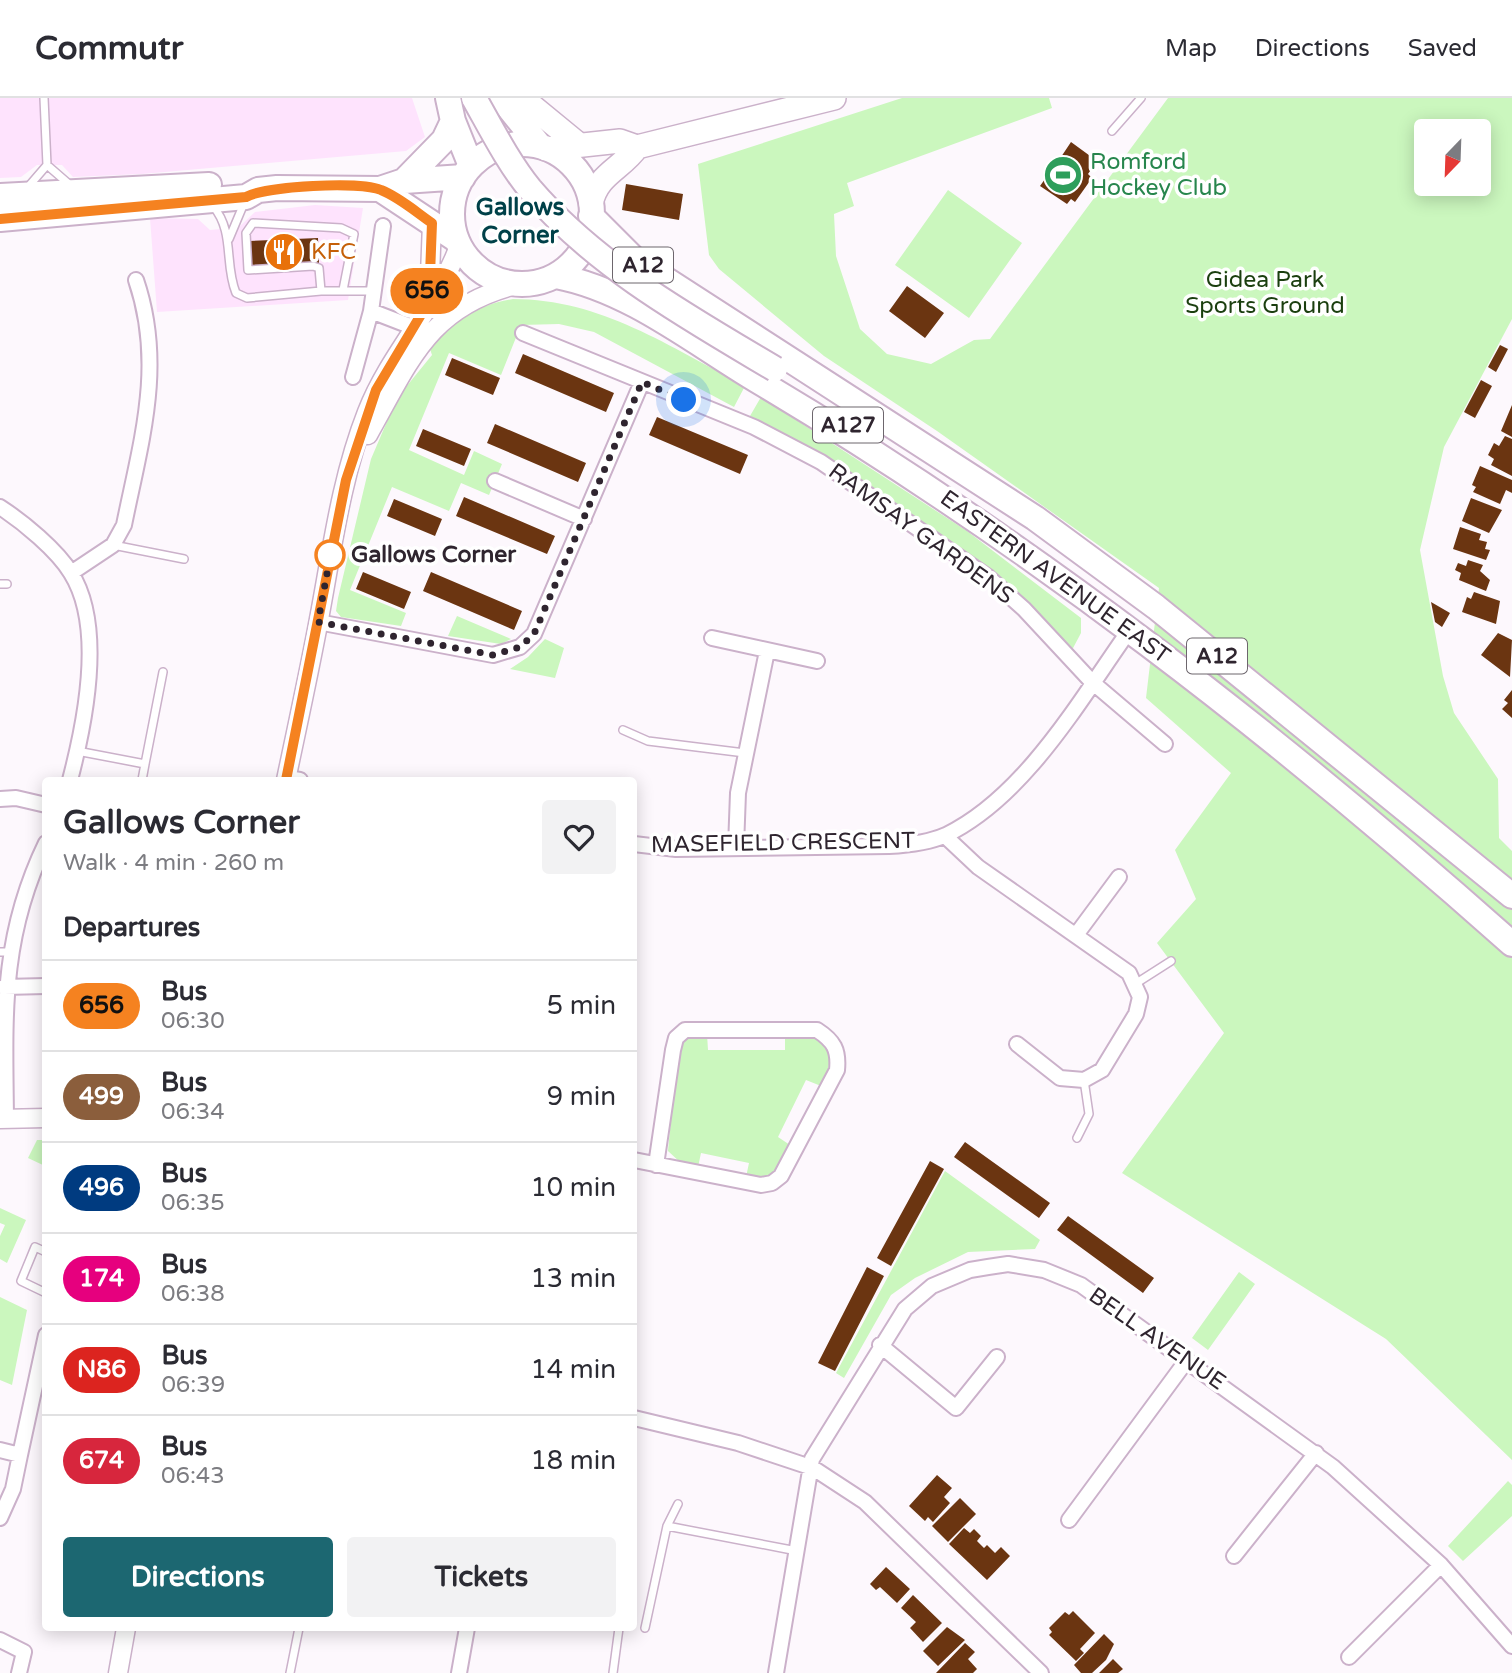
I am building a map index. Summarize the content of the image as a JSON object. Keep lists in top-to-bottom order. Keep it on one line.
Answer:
{"streets":{"highway":["A12","A127","EASTERN AVENUE EAST"],"street":["RAMSAY GARDENS","MASEFIELD CRESCENT","BELL AVENUE"]},"crossings":[["A127","EASTERN AVENUE EAST"],["RAMSAY GARDENS","MASEFIELD CRESCENT"],["EASTERN AVENUE EAST","MASEFIELD CRESCENT"]],"districts":["Gallows Corner"],"parks":["Gidea Park Sports Ground"],"places":{"sports":["Romford Hockey Club"],"restaurant":["KFC"],"other":["Gallows Corner"]},"lines":["bus line 656"],"north":"bottom left","page":{"header":"Commutr","nav":["Map","Directions","Saved"],"on_map":"656","heading":[["Gallows Corner","Walk · 4 min · 260 m"],"Departures"],"list":[{"mark":"656","name":"Bus","note":"06:30","value":"5 min"},{"mark":"499","name":"Bus","note":"06:34","value":"9 min"},{"mark":"496","name":"Bus","note":"06:35","value":"10 min"},{"mark":"174","name":"Bus","note":"06:38","value":"13 min"},{"mark":"N86","name":"Bus","note":"06:39","value":"14 min"},{"mark":"674","name":"Bus","note":"06:43","value":"18 min"}],"buttons":["Directions","Tickets"]}}
